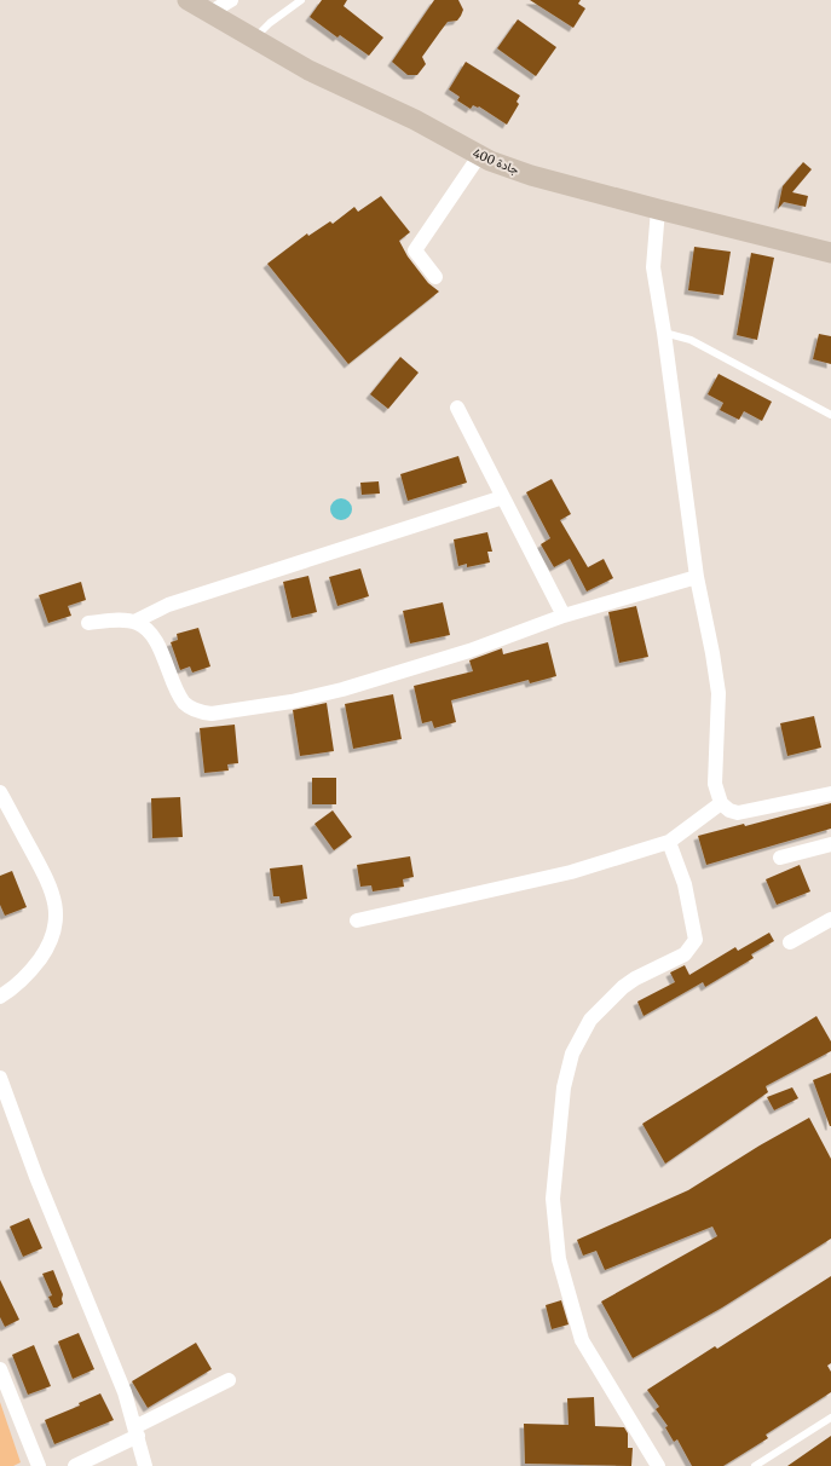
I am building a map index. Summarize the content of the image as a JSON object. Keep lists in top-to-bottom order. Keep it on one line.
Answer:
{"streets":{"main road":["جادة 400"]}}
